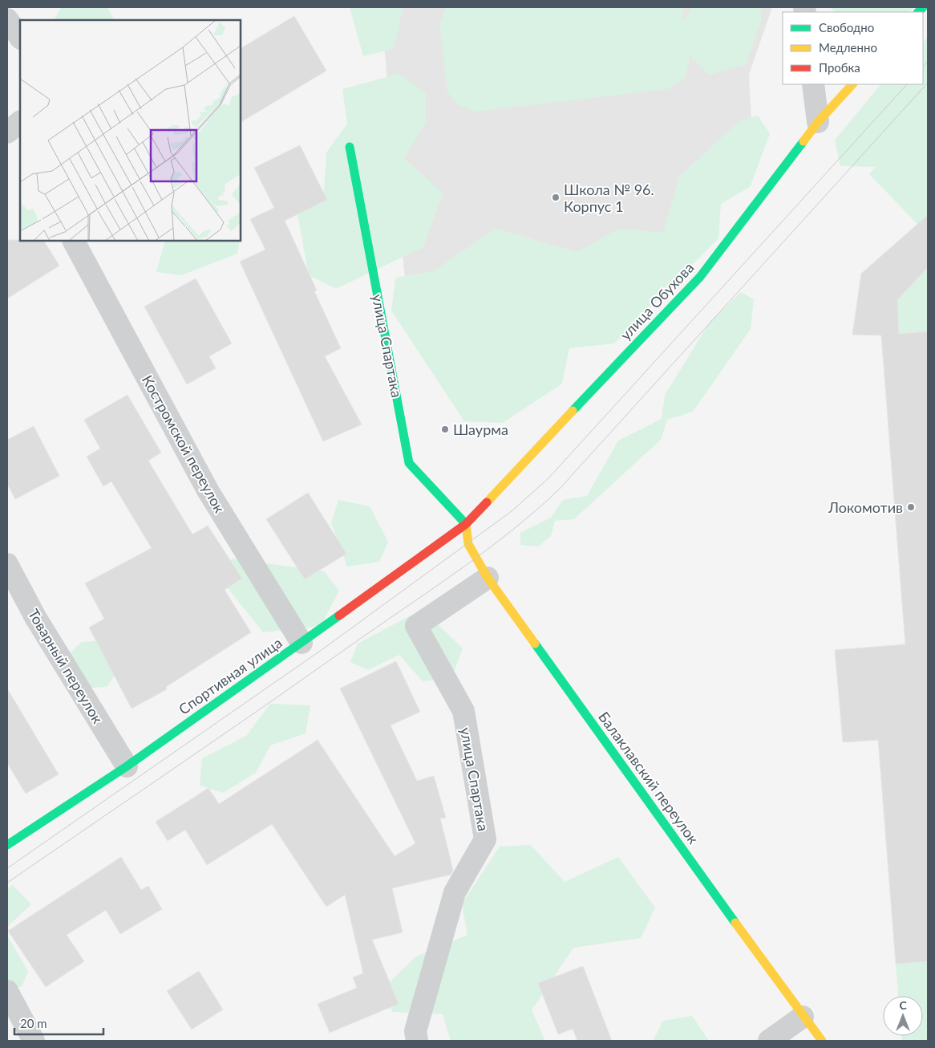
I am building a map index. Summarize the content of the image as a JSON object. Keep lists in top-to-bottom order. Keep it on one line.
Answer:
{"streets":{"street":["улица Обухова","улица Спартака","Костромской переулок","Товарный переулок","Спортивная улица","Балаклавский переулок"]},"crossings":[["улица Обухова","улица Спартака"],["улица Обухова","Спортивная улица"],["улица Обухова","Балаклавский переулок"],["улица Спартака","Спортивная улица"],["улица Спартака","Балаклавский переулок"],["Костромской переулок","Спортивная улица"],["Товарный переулок","Спортивная улица"],["Спортивная улица","Балаклавский переулок"]],"places":["Школа № 96. Корпус 1","Шаурма","Локомотив"],"legend":["Свободно","Медленно","Пробка"],"scale_bar":"20 m","north":"top"}
